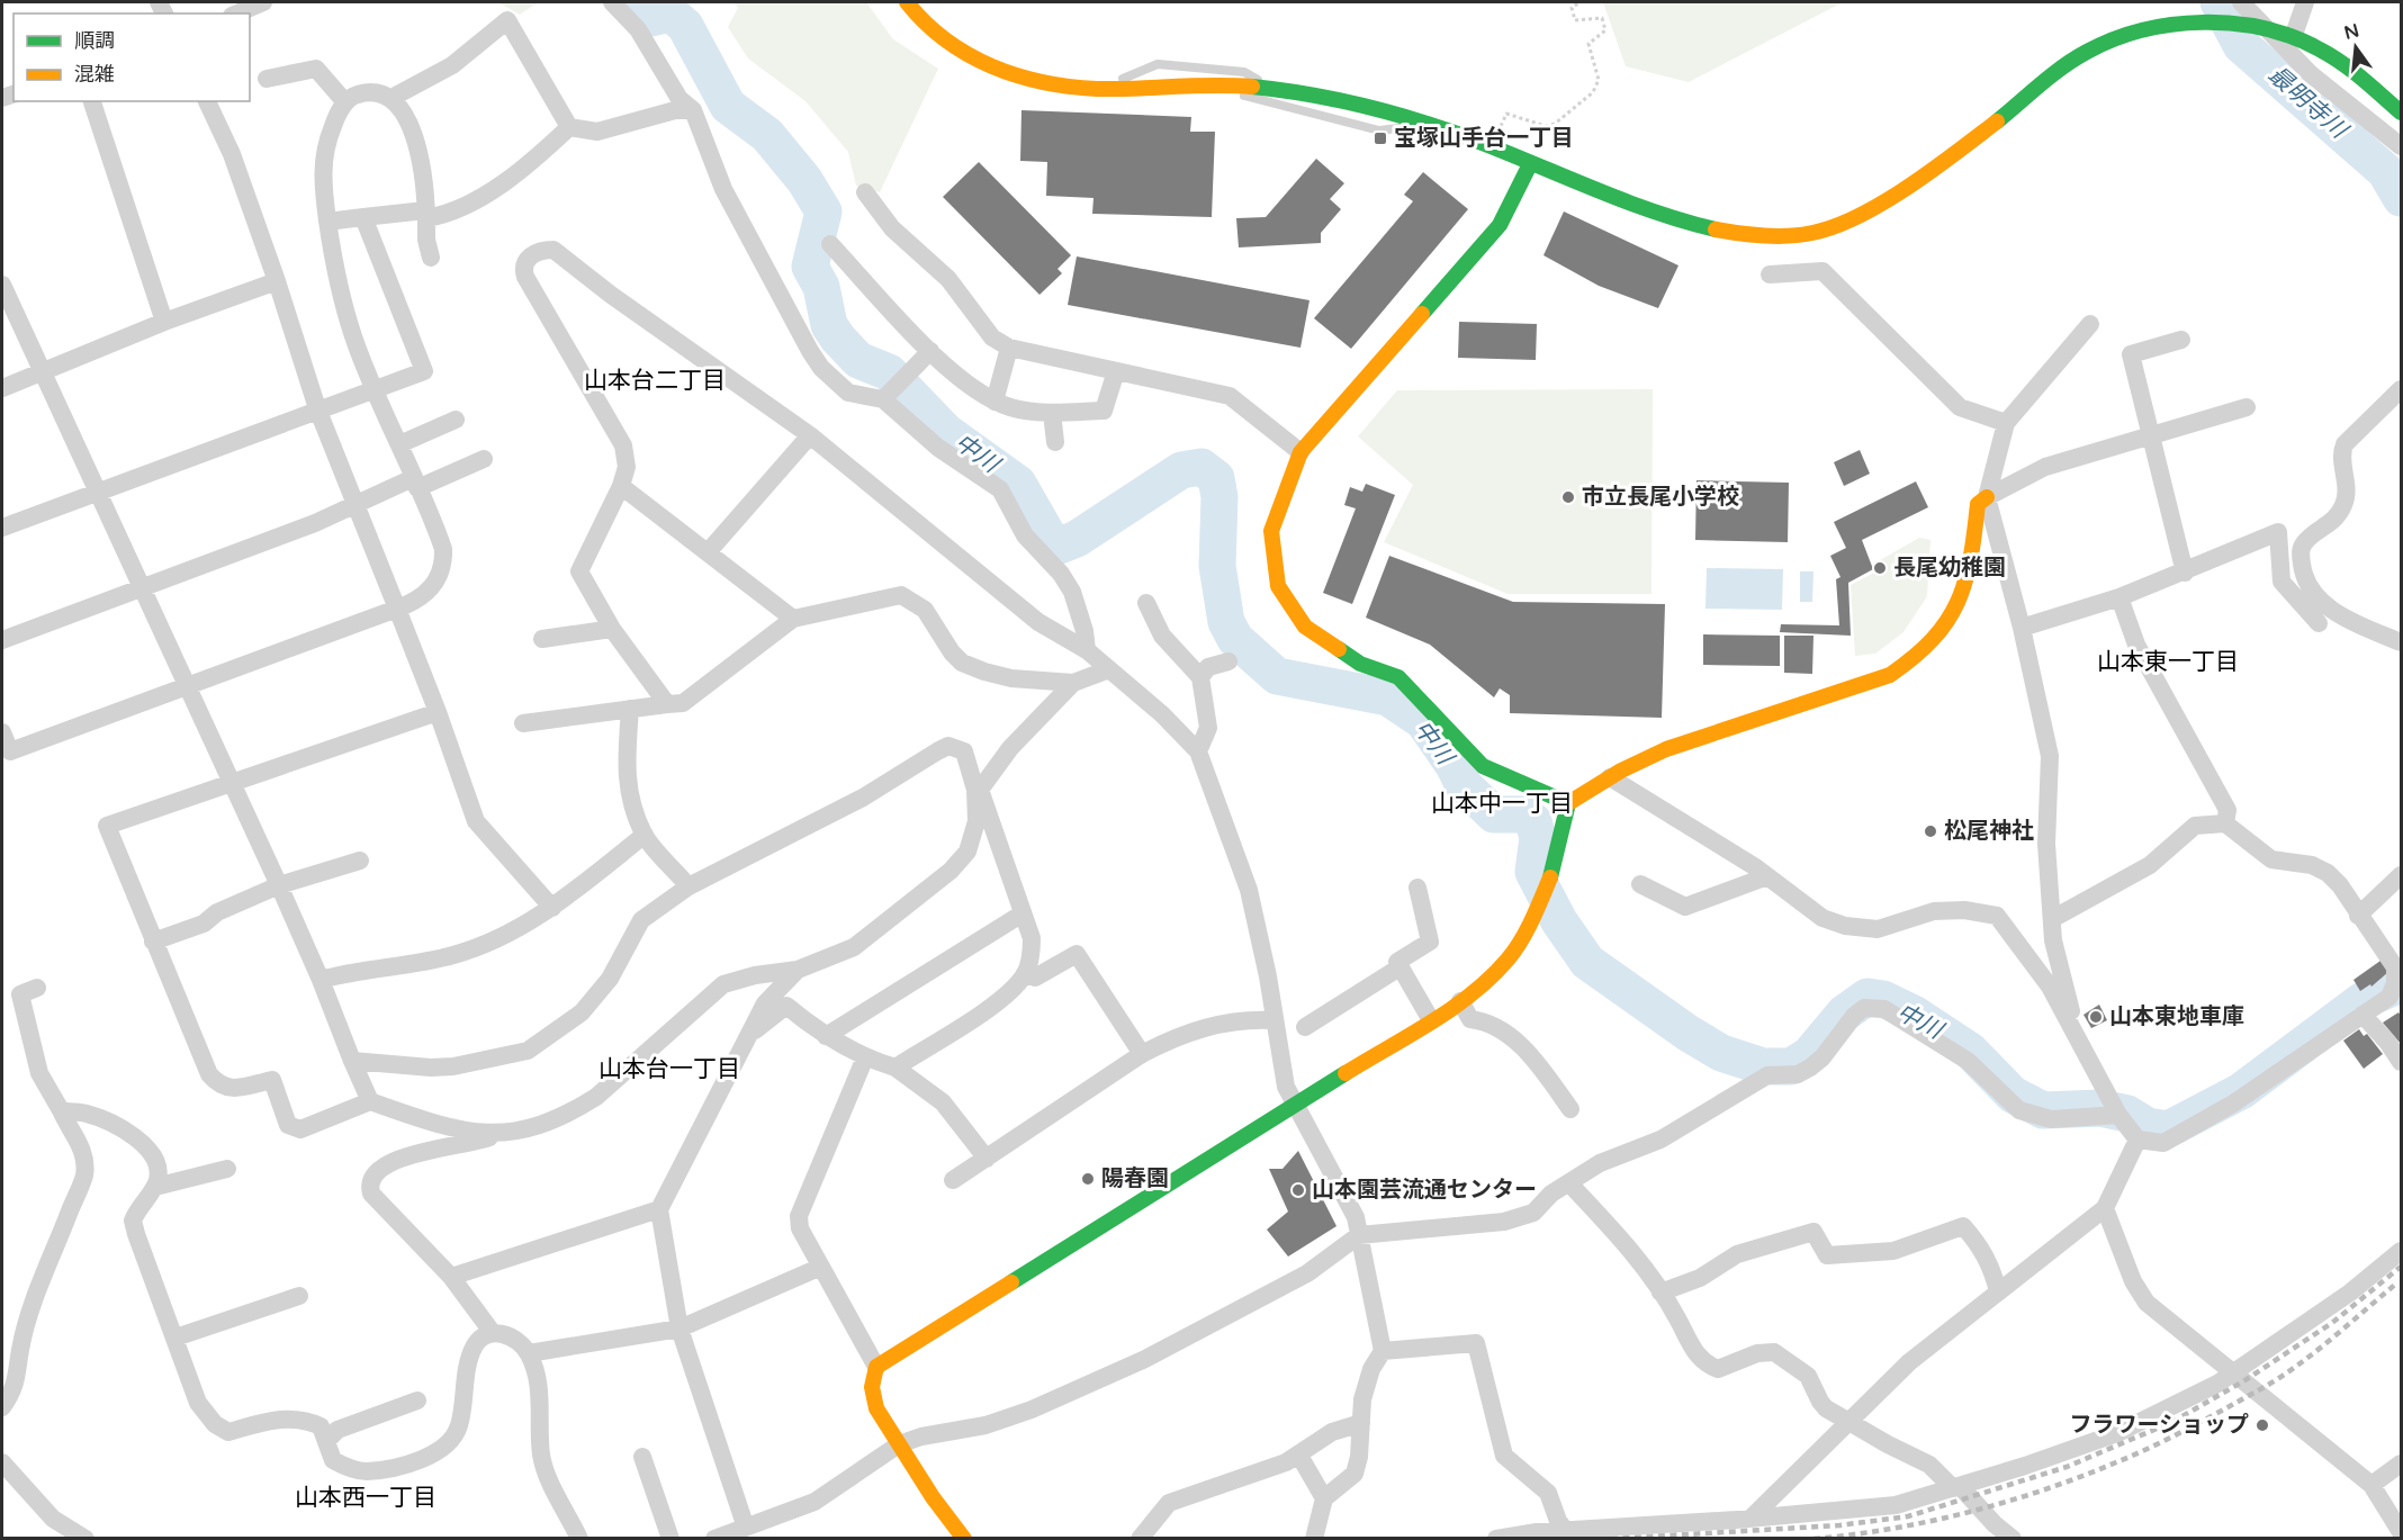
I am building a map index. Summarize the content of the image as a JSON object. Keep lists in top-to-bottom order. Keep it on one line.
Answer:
{"districts":["山本台二丁目","山本東一丁目","山本中一丁目","山本台一丁目","山本西一丁目"],"water":["最明寺川","中川"],"places":{"transit":["宝塚山手台一丁目"],"other":["市立長尾小学校","長尾幼稚園","松尾神社","山本東地車庫","陽春園","山本園芸流通センター","フラワーショップ"]},"legend":["順調","混雑"],"north":"top"}
